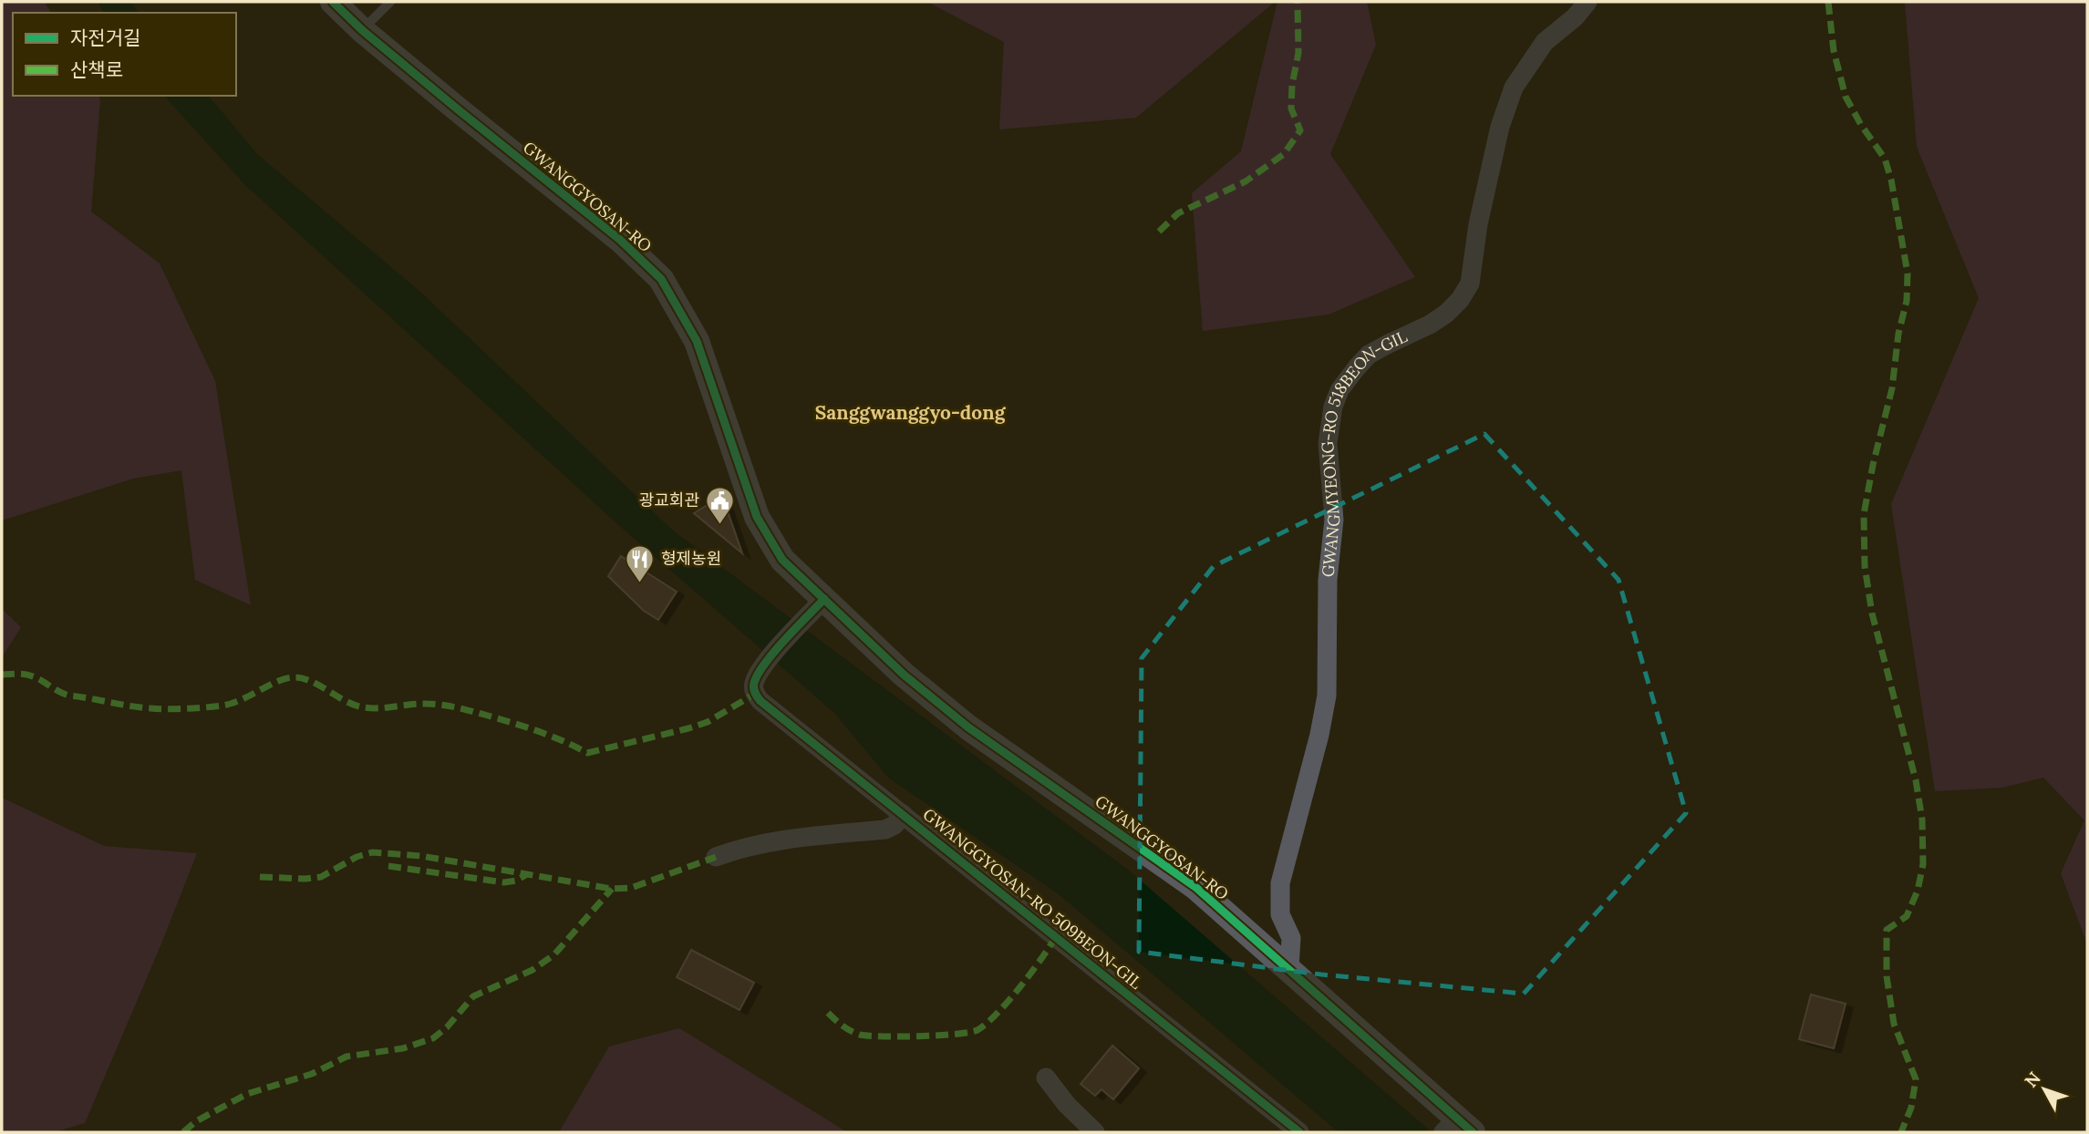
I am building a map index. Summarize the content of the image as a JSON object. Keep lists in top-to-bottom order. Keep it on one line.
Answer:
{"streets":{"street":["GWANGGYOSAN-RO","GWANGMYEONG-RO 518BEON-GIL","GWANGGYOSAN-RO 509BEON-GIL"]},"crossings":[["GWANGGYOSAN-RO","GWANGMYEONG-RO 518BEON-GIL"],["GWANGGYOSAN-RO","GWANGGYOSAN-RO 509BEON-GIL"]],"districts":["Sanggwanggyo-dong"],"places":{"public building":["광교회관"],"restaurant":["형제농원"]},"legend":["자전거길","산책로"],"north":"top left"}
